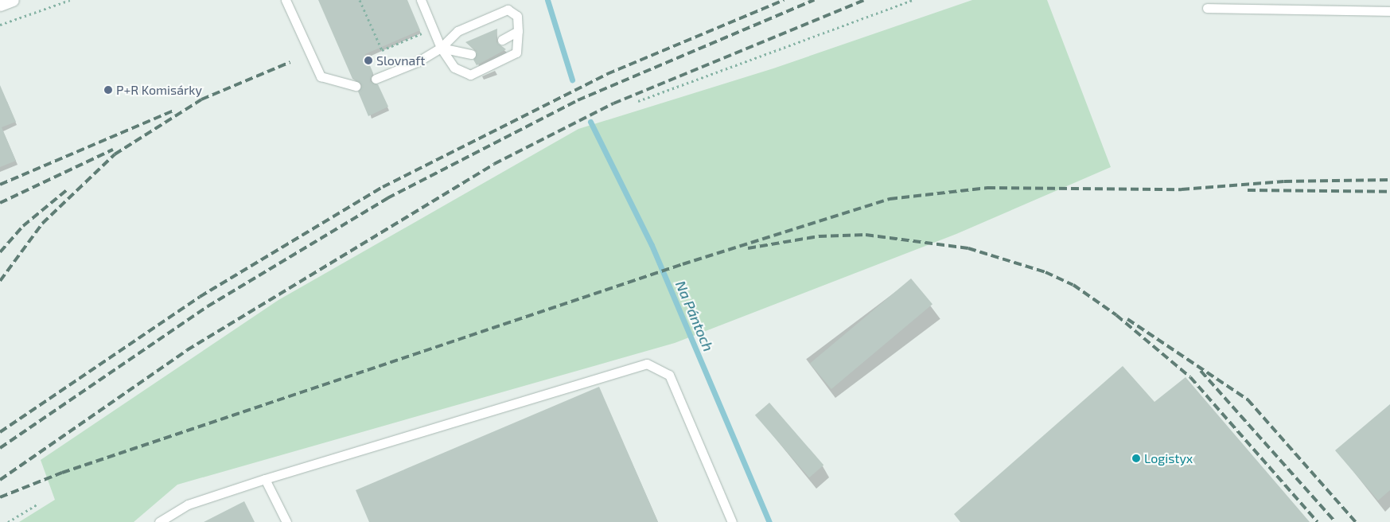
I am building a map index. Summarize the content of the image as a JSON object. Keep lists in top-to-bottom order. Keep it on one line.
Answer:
{"water":["Na Pántoch"],"places":["Slovnaft","P+R Komisárky","Logistyx"]}
